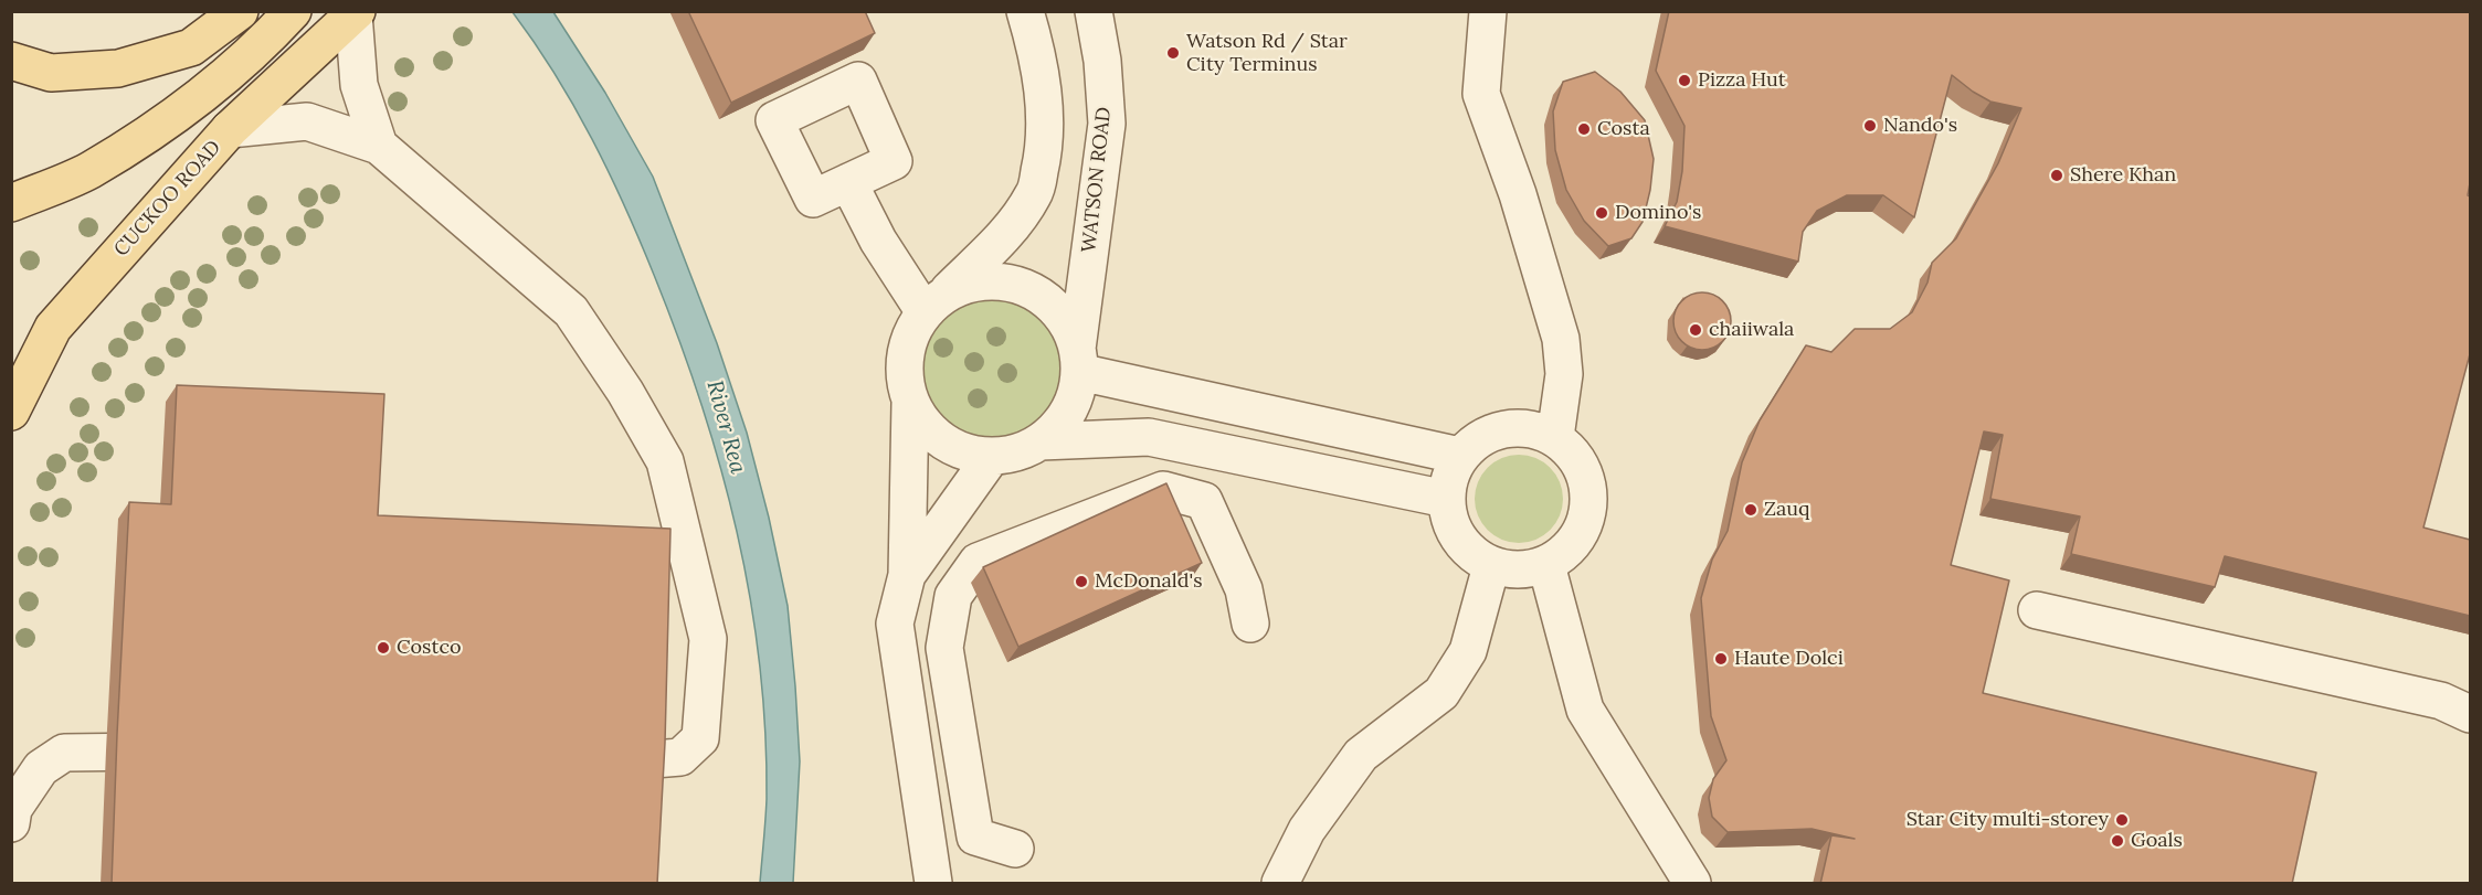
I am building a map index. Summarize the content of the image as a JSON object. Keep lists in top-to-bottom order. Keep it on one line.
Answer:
{"streets":{"main road":["CUCKOO ROAD"],"street":["WATSON ROAD"]},"water":["River Rea"],"places":["Watson Rd / Star City Terminus","Pizza Hut","Nando's","Costa","Shere Khan","Domino's","chaiiwala","Zauq","McDonald's","Costco","Haute Dolci","Star City multi-storey","Goals"]}
